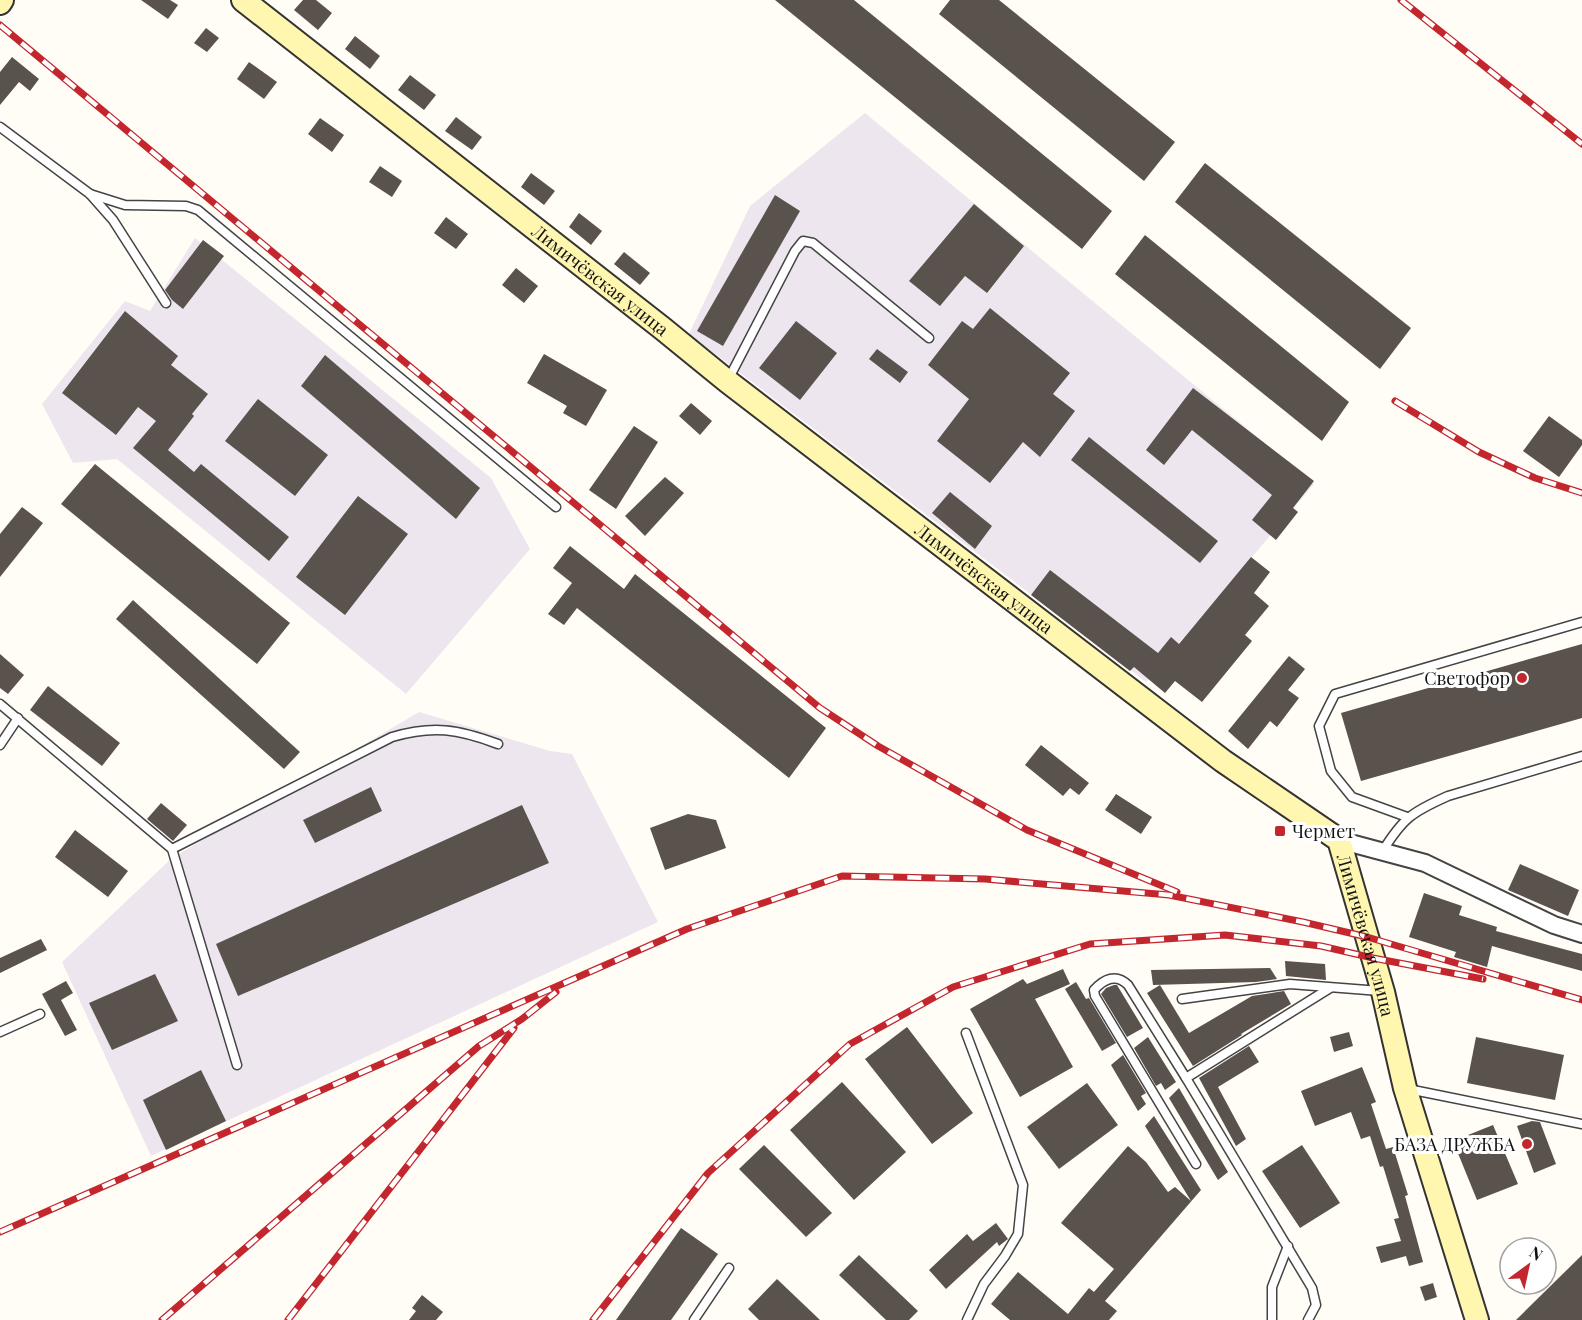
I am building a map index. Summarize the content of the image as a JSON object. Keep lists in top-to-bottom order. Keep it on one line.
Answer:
{"streets":{"main road":["Лимичёвская улица"]},"places":{"other":["Светофор","БАЗА ДРУЖБА"],"transit":["Чермет"]},"north":"top right"}
